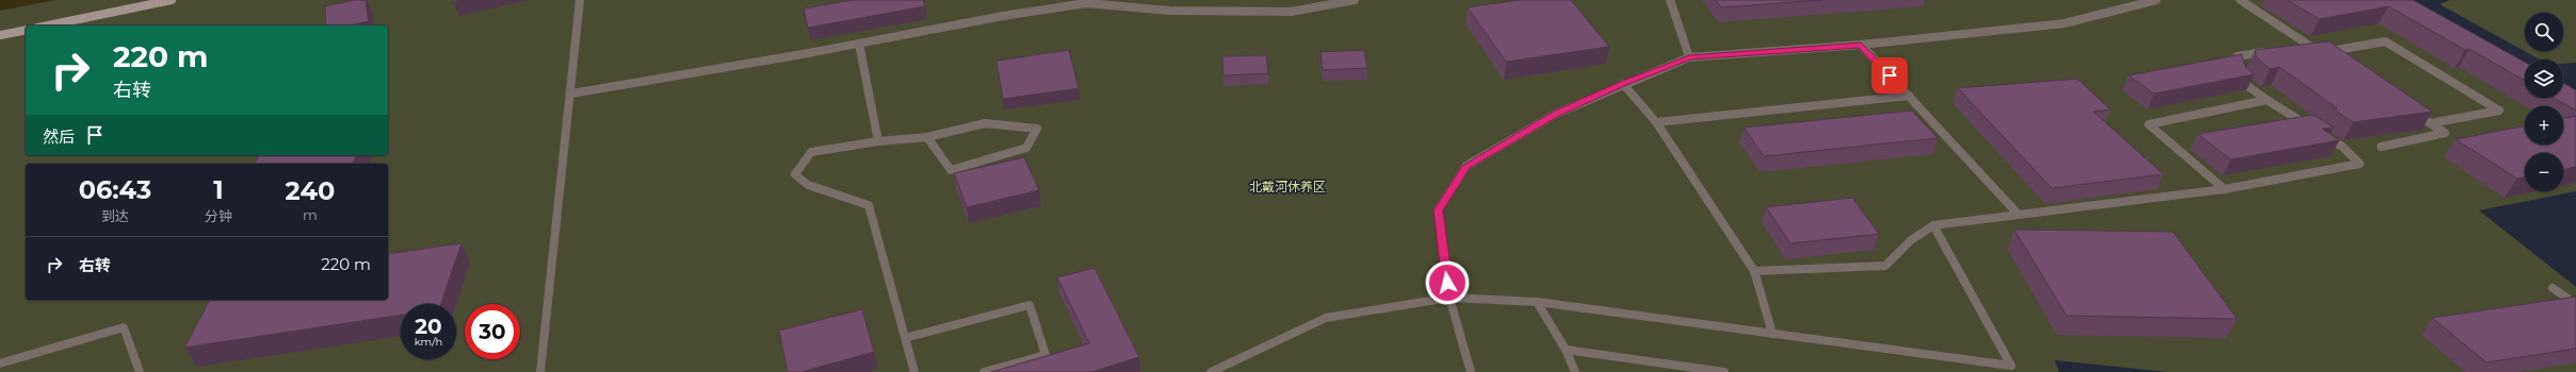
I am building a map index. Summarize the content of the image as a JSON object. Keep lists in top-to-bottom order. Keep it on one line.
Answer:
{"parks":["北戴河休养区"],"page":{"map_buttons":["+","−"],"turn":["220 m","右转"],"then":"然后","eta":["06:43","到达","1","分钟","240","m"],"list":[{"name":"右转","value":"220 m"}],"speed":"20 km/h","limit":"30"}}
